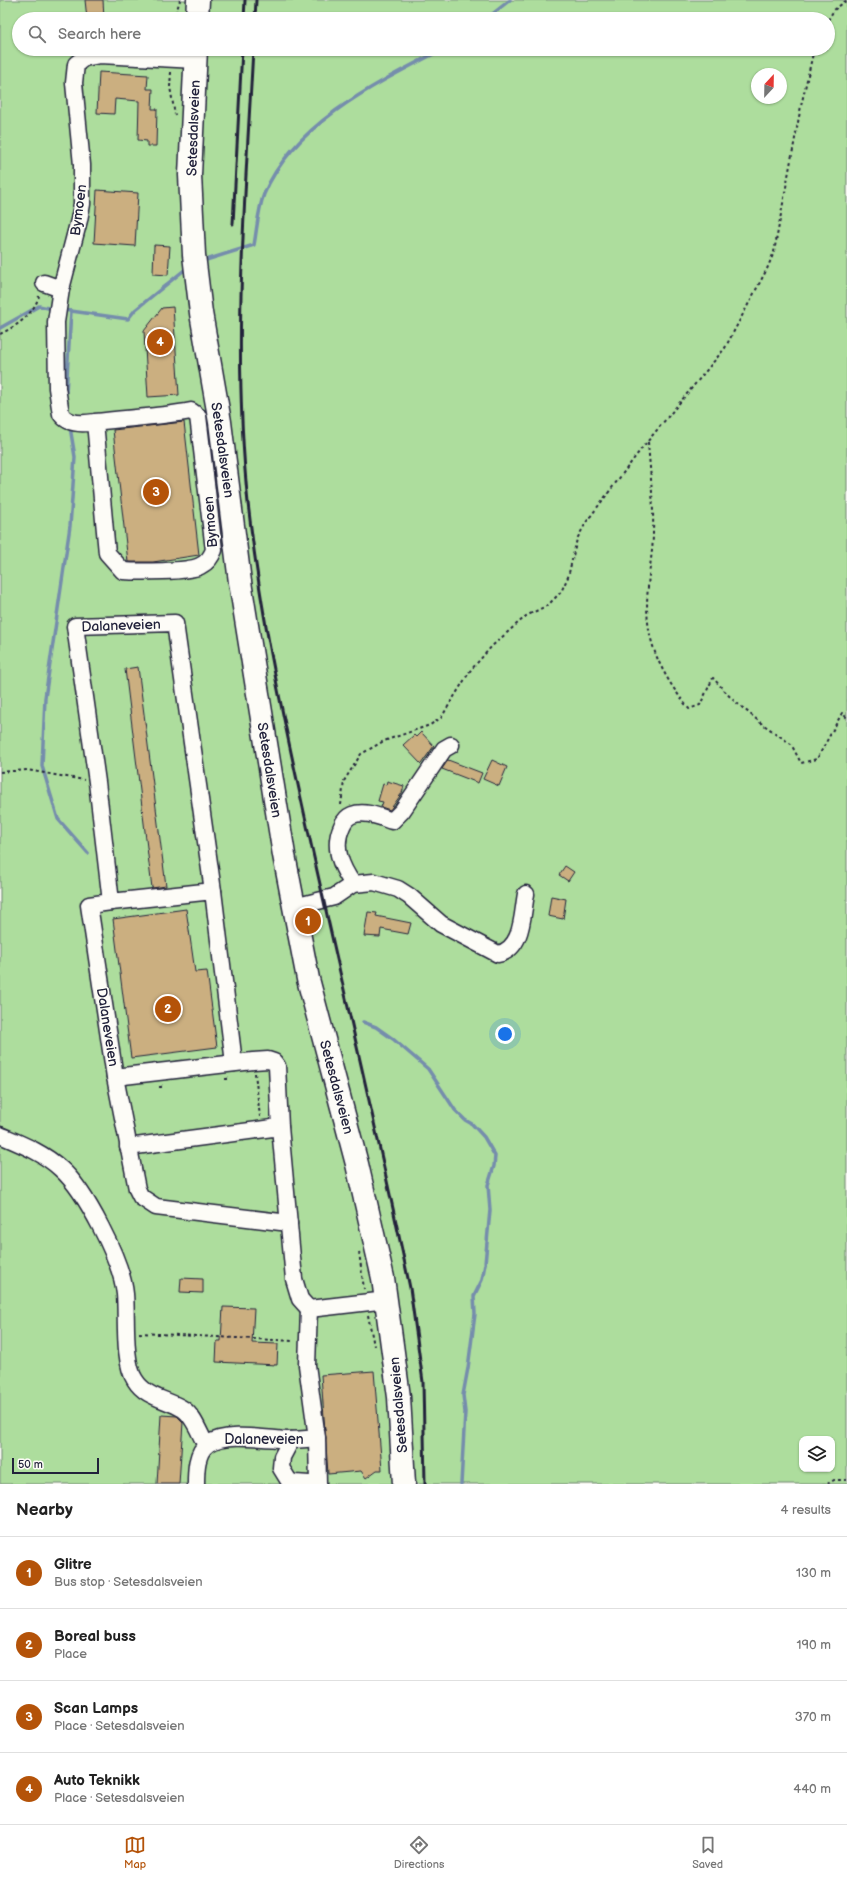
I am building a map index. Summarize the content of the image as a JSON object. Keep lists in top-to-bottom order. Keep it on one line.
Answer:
{"streets":{"highway":["Setesdalsveien"],"lane":["Bymoen","Dalaneveien"]},"scale_bar":"50 m","north":"top","page":{"search":"Search here","pins":["4","3","1","2"],"scale":"50 m","heading":["Nearby","4 results"],"list":[{"mark":"1","name":"Glitre","note":"Bus stop · Setesdalsveien","value":"130 m"},{"mark":"2","name":"Boreal buss","note":"Place","value":"190 m"},{"mark":"3","name":"Scan Lamps","note":"Place · Setesdalsveien","value":"370 m"},{"mark":"4","name":"Auto Teknikk","note":"Place · Setesdalsveien","value":"440 m"}],"nav":["Map","Directions","Saved"]}}
